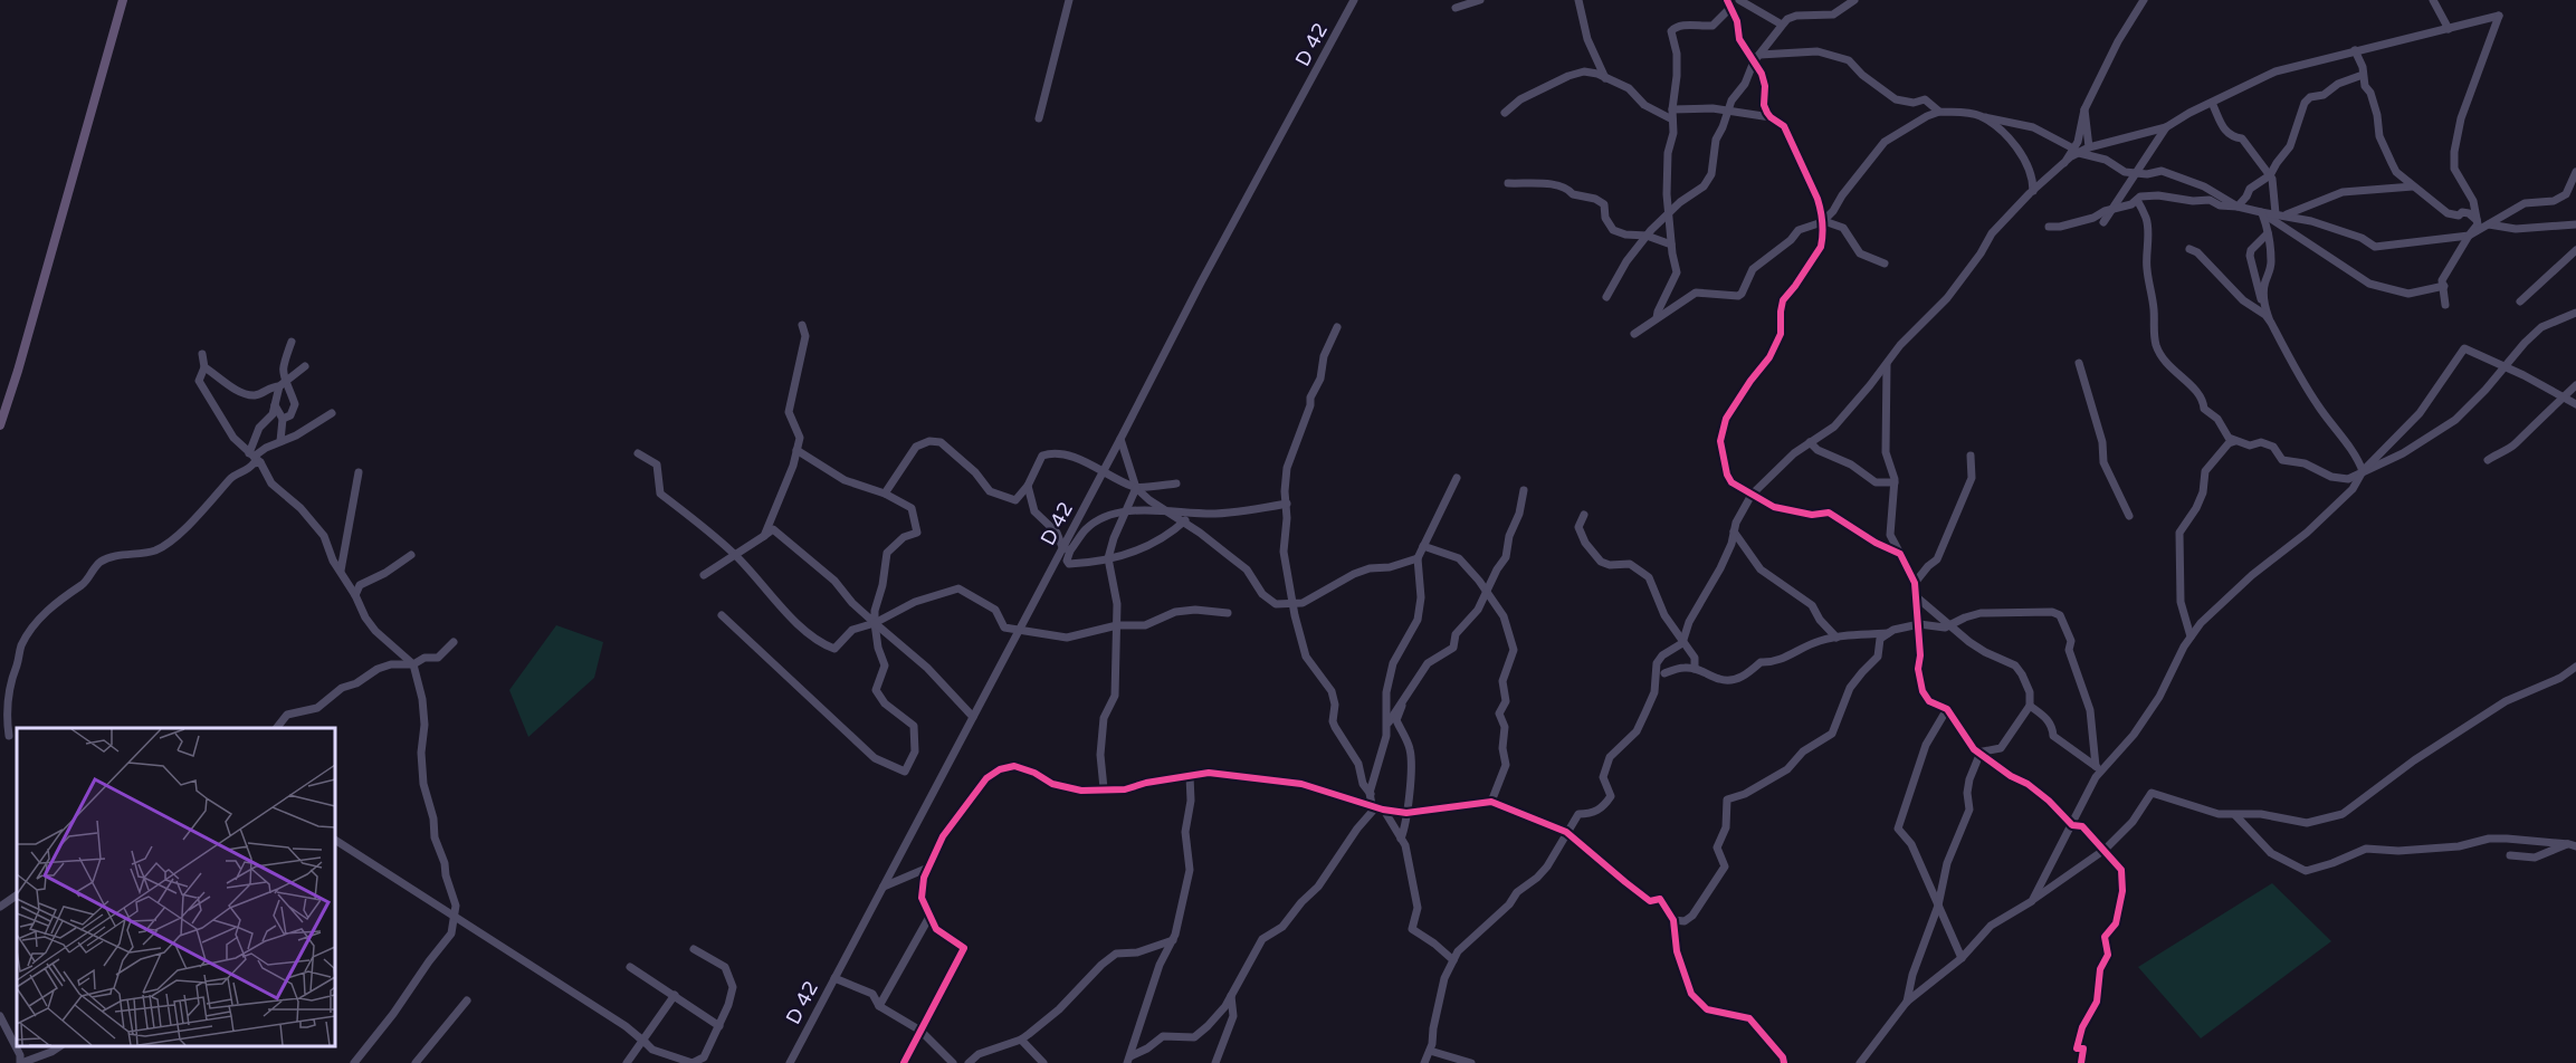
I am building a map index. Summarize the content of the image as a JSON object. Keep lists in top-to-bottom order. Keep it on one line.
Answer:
{"streets":{"street":["D 42"]}}
